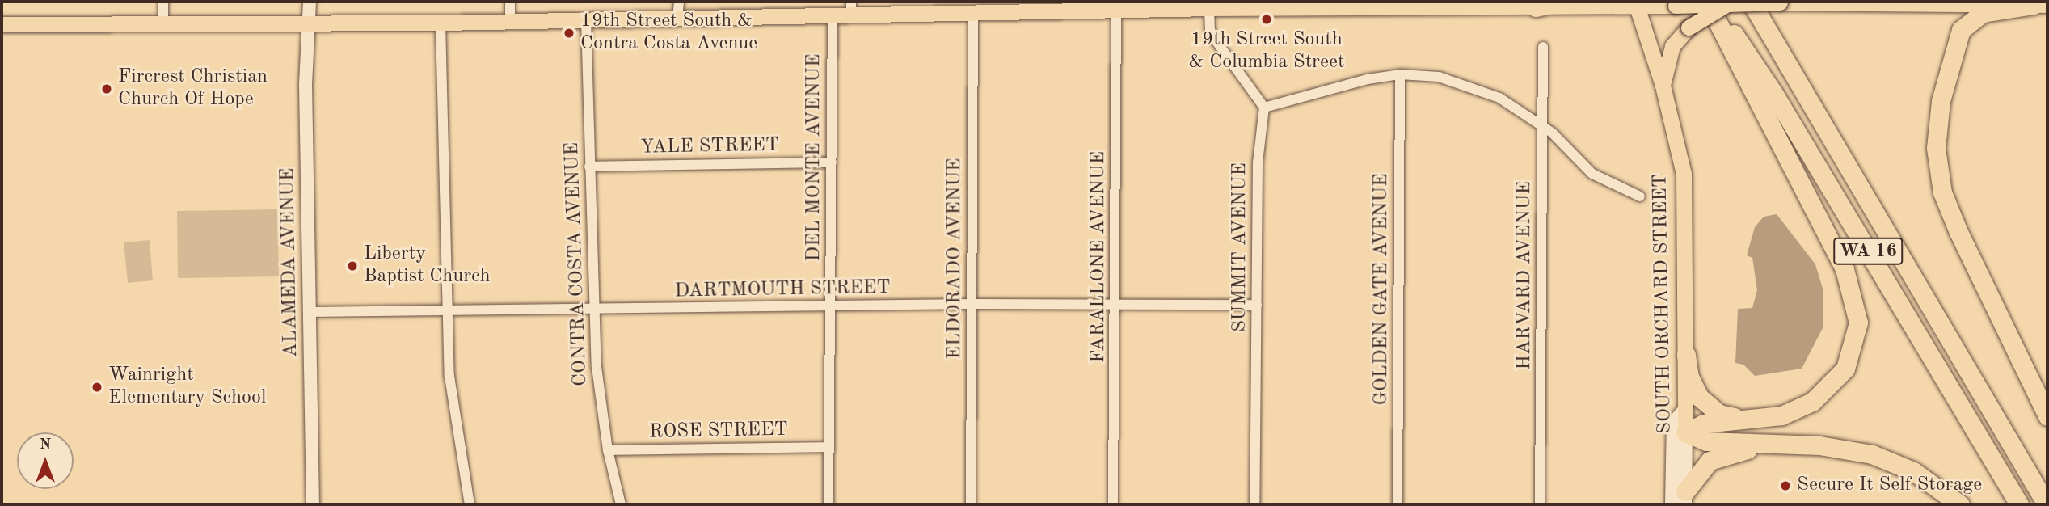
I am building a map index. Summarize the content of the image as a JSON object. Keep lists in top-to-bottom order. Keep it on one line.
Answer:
{"streets":{"highway":["WA 16"],"main road":["SOUTH ORCHARD STREET"],"street":["YALE STREET","DEL MONTE AVENUE","SUMMIT AVENUE","FARALLONE AVENUE","ELDORADO AVENUE","ALAMEDA AVENUE","CONTRA COSTA AVENUE","HARVARD AVENUE","GOLDEN GATE AVENUE","DARTMOUTH STREET","ROSE STREET"]},"crossings":[["YALE STREET","DEL MONTE AVENUE"],["YALE STREET","CONTRA COSTA AVENUE"],["DEL MONTE AVENUE","DARTMOUTH STREET"],["DEL MONTE AVENUE","ROSE STREET"],["SUMMIT AVENUE","DARTMOUTH STREET"],["FARALLONE AVENUE","DARTMOUTH STREET"],["ELDORADO AVENUE","DARTMOUTH STREET"],["ALAMEDA AVENUE","DARTMOUTH STREET"],["CONTRA COSTA AVENUE","DARTMOUTH STREET"],["CONTRA COSTA AVENUE","ROSE STREET"]],"places":["19th Street South & Columbia Street","19th Street South & Contra Costa Avenue","Fircrest Christian Church Of Hope","Liberty Baptist Church","Wainright Elementary School","Secure It Self Storage"],"north":"top"}
